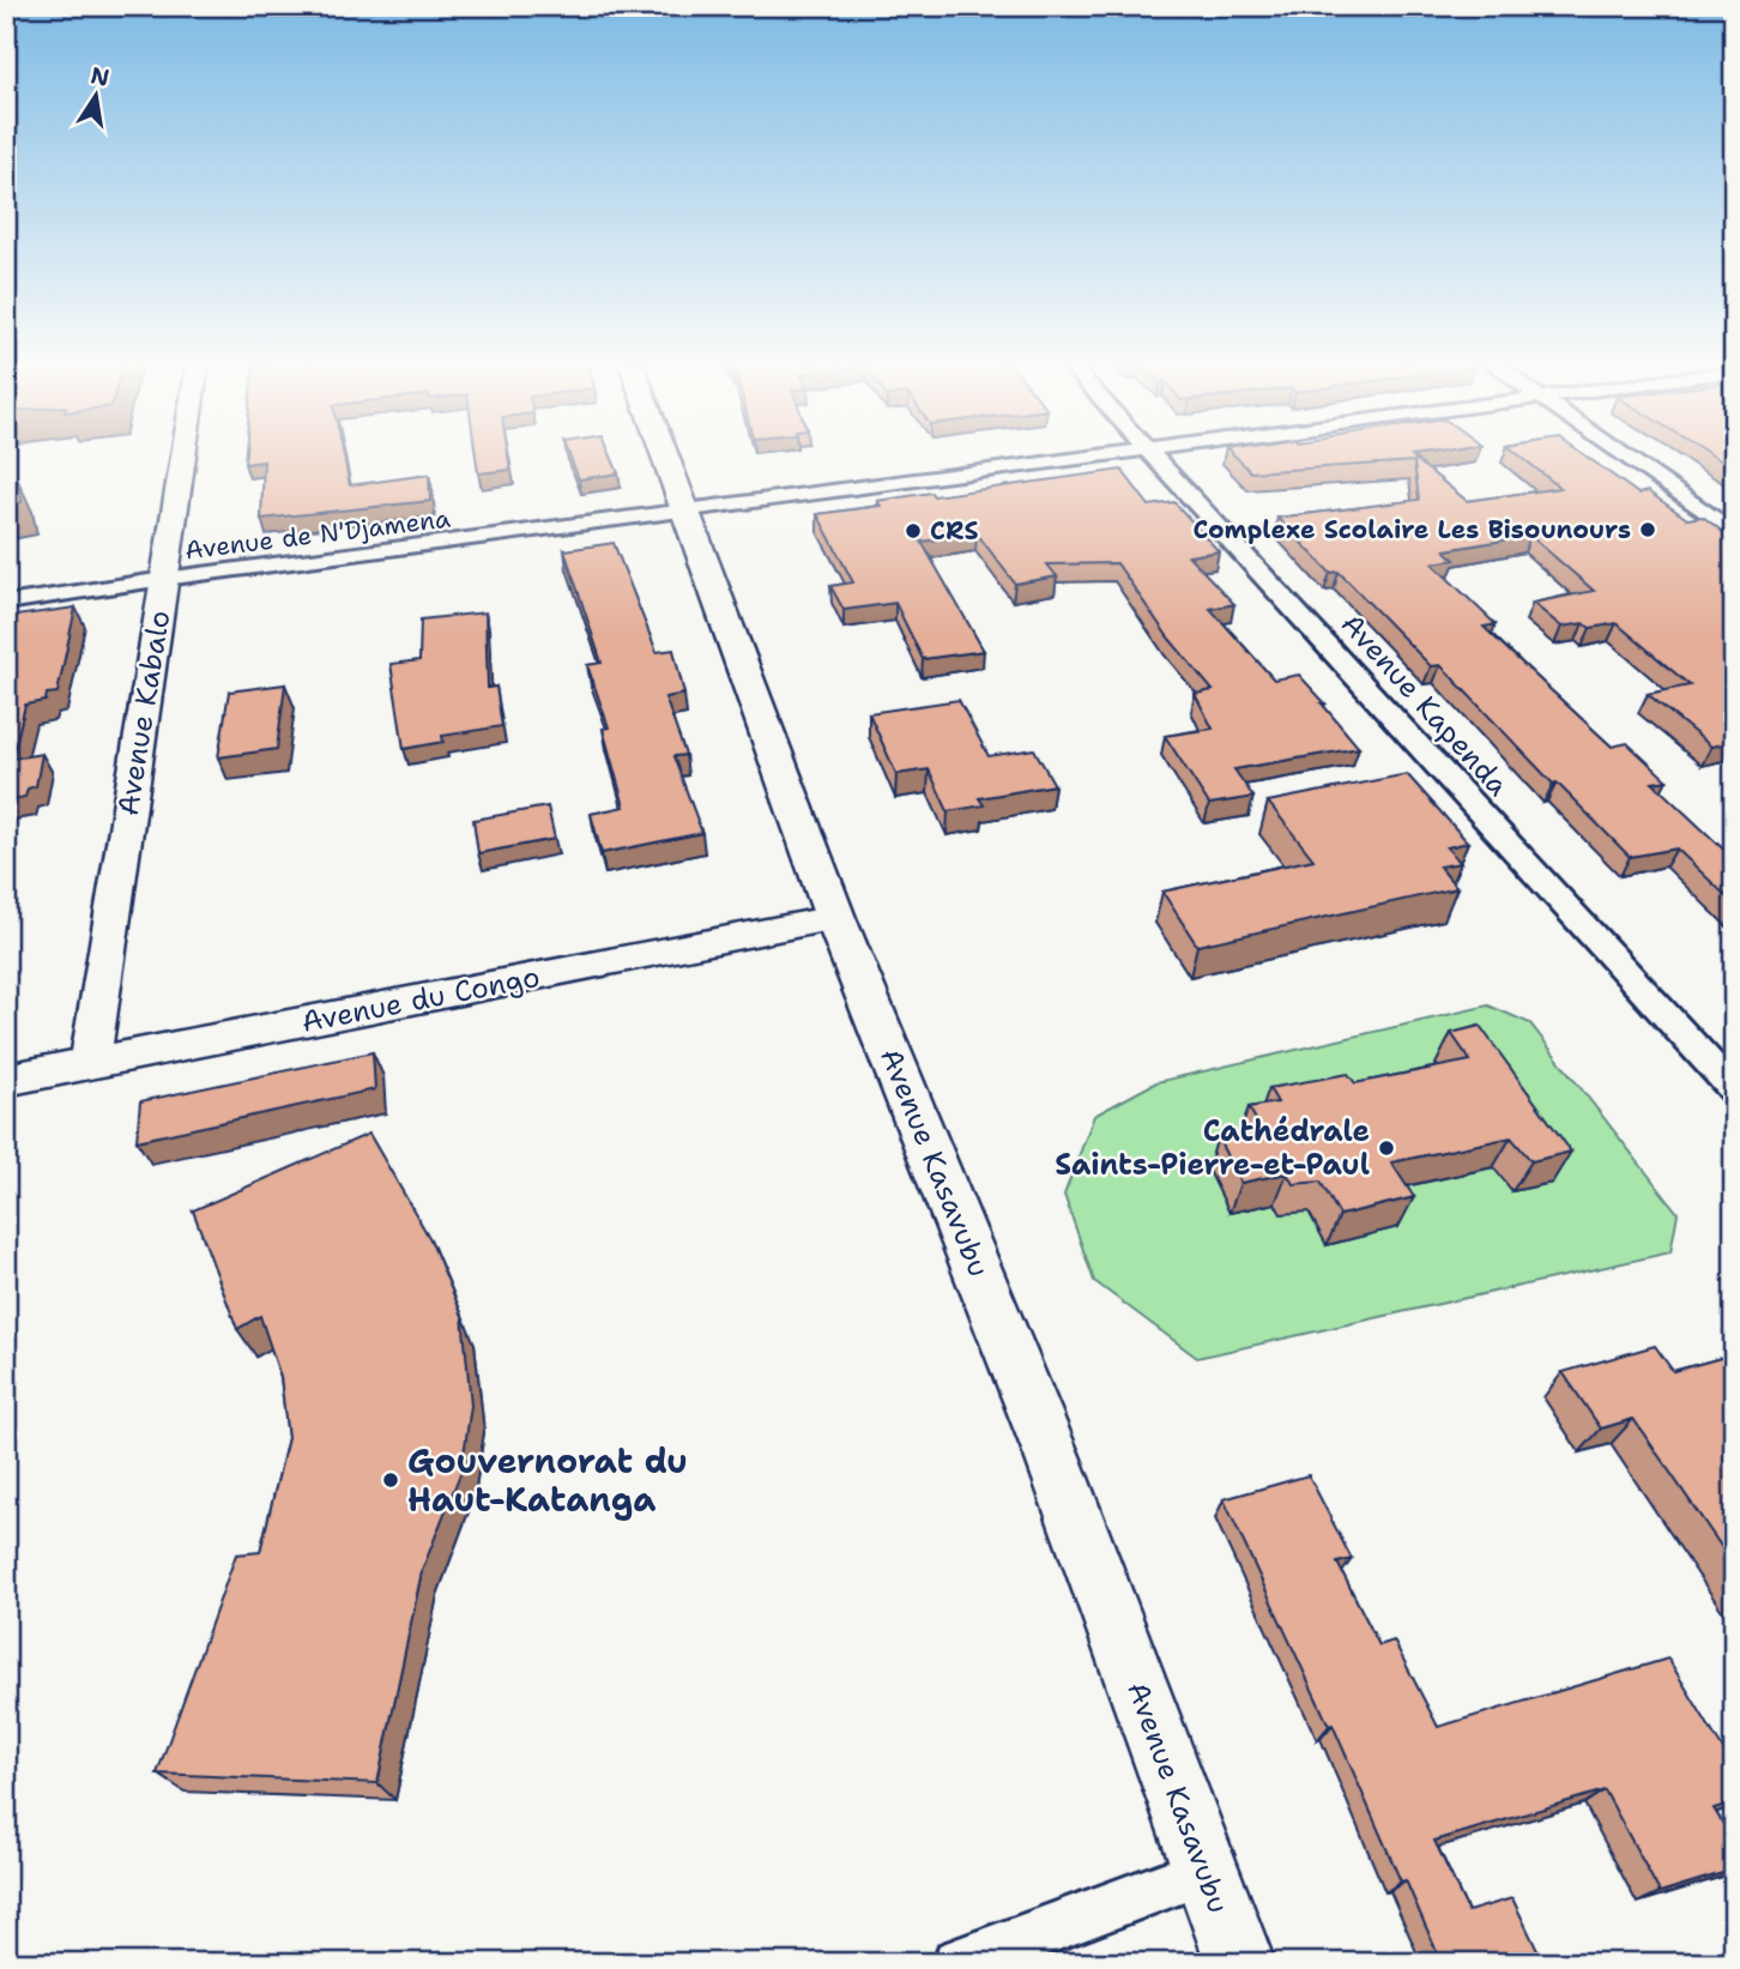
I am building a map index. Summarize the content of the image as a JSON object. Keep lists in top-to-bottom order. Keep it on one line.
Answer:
{"streets":{"main road":["Avenue Kasavubu"],"street":["Avenue de N'Djamena","Avenue Kapenda","Avenue Kabalo","Avenue du Congo"]},"crossings":[["Avenue de N'Djamena","Avenue Kabalo"],["Avenue de N'Djamena","Avenue Kasavubu"],["Avenue Kabalo","Avenue du Congo"],["Avenue du Congo","Avenue Kasavubu"]],"places":["Complexe Scolaire Les Bisounours","CRS","Cathédrale Saints-Pierre-et-Paul","Gouvernorat du Haut-Katanga"],"north":"top"}
